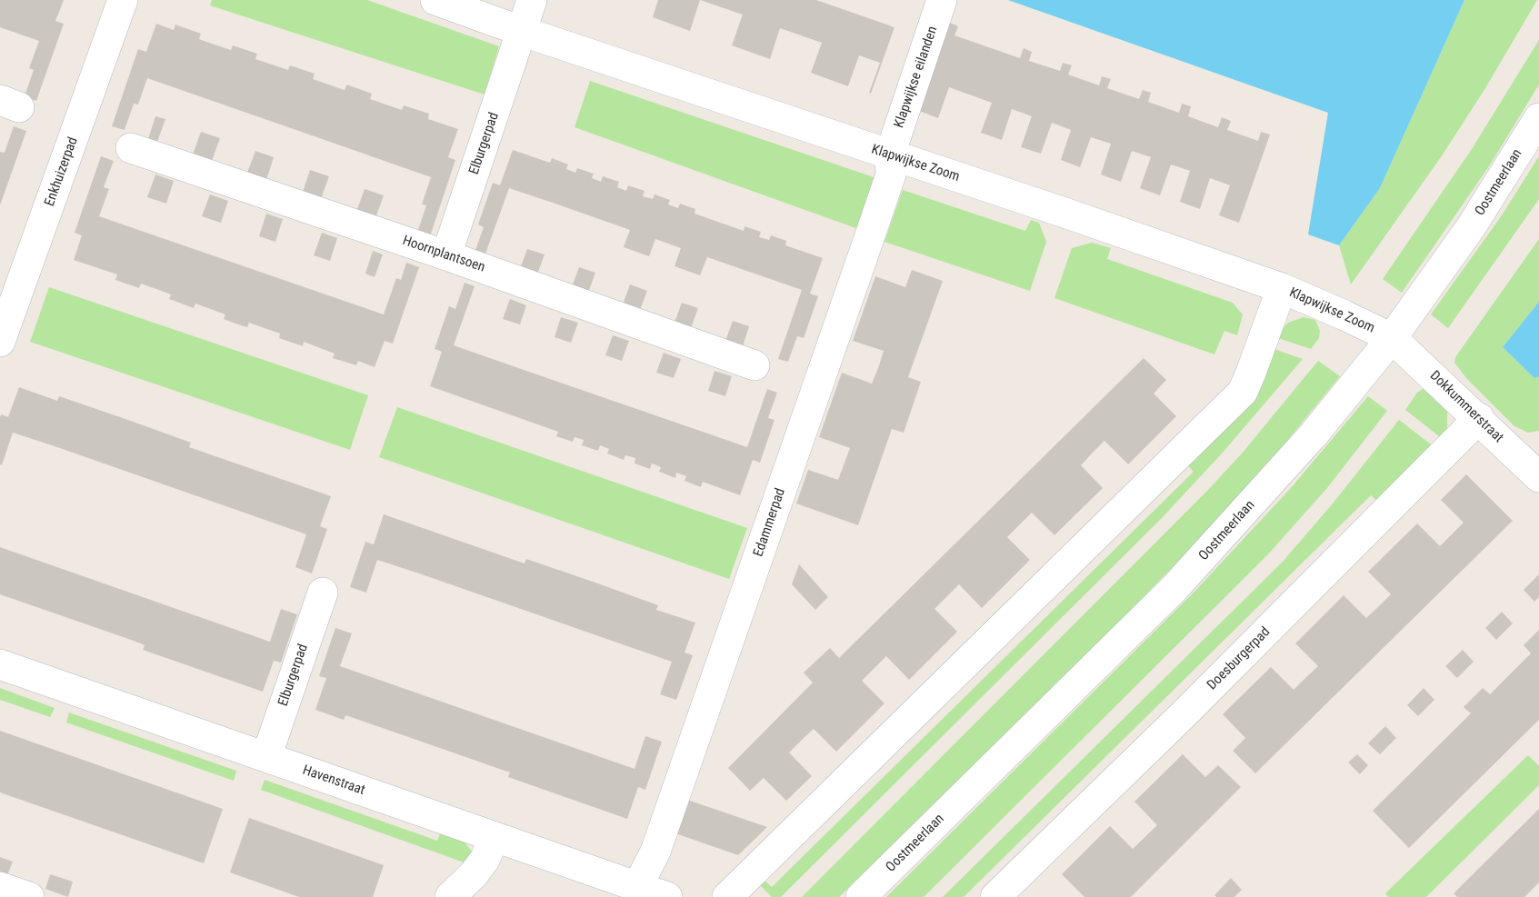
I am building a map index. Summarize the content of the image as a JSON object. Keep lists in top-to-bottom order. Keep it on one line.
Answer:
{"streets":{"street":["Klapwijkse eilanden","Elburgerpad","Klapwijkse Zoom","Enkhuizerpad","Oostmeerlaan","Hoornplantsoen","Dokkummerstraat","Edammerpad","Doesburgerpad","Havenstraat"]},"crossings":[["Klapwijkse eilanden","Klapwijkse Zoom"],["Klapwijkse eilanden","Edammerpad"],["Elburgerpad","Klapwijkse Zoom"],["Elburgerpad","Hoornplantsoen"],["Elburgerpad","Havenstraat"],["Klapwijkse Zoom","Oostmeerlaan"],["Klapwijkse Zoom","Dokkummerstraat"],["Klapwijkse Zoom","Edammerpad"],["Oostmeerlaan","Dokkummerstraat"],["Dokkummerstraat","Doesburgerpad"],["Edammerpad","Havenstraat"]]}
